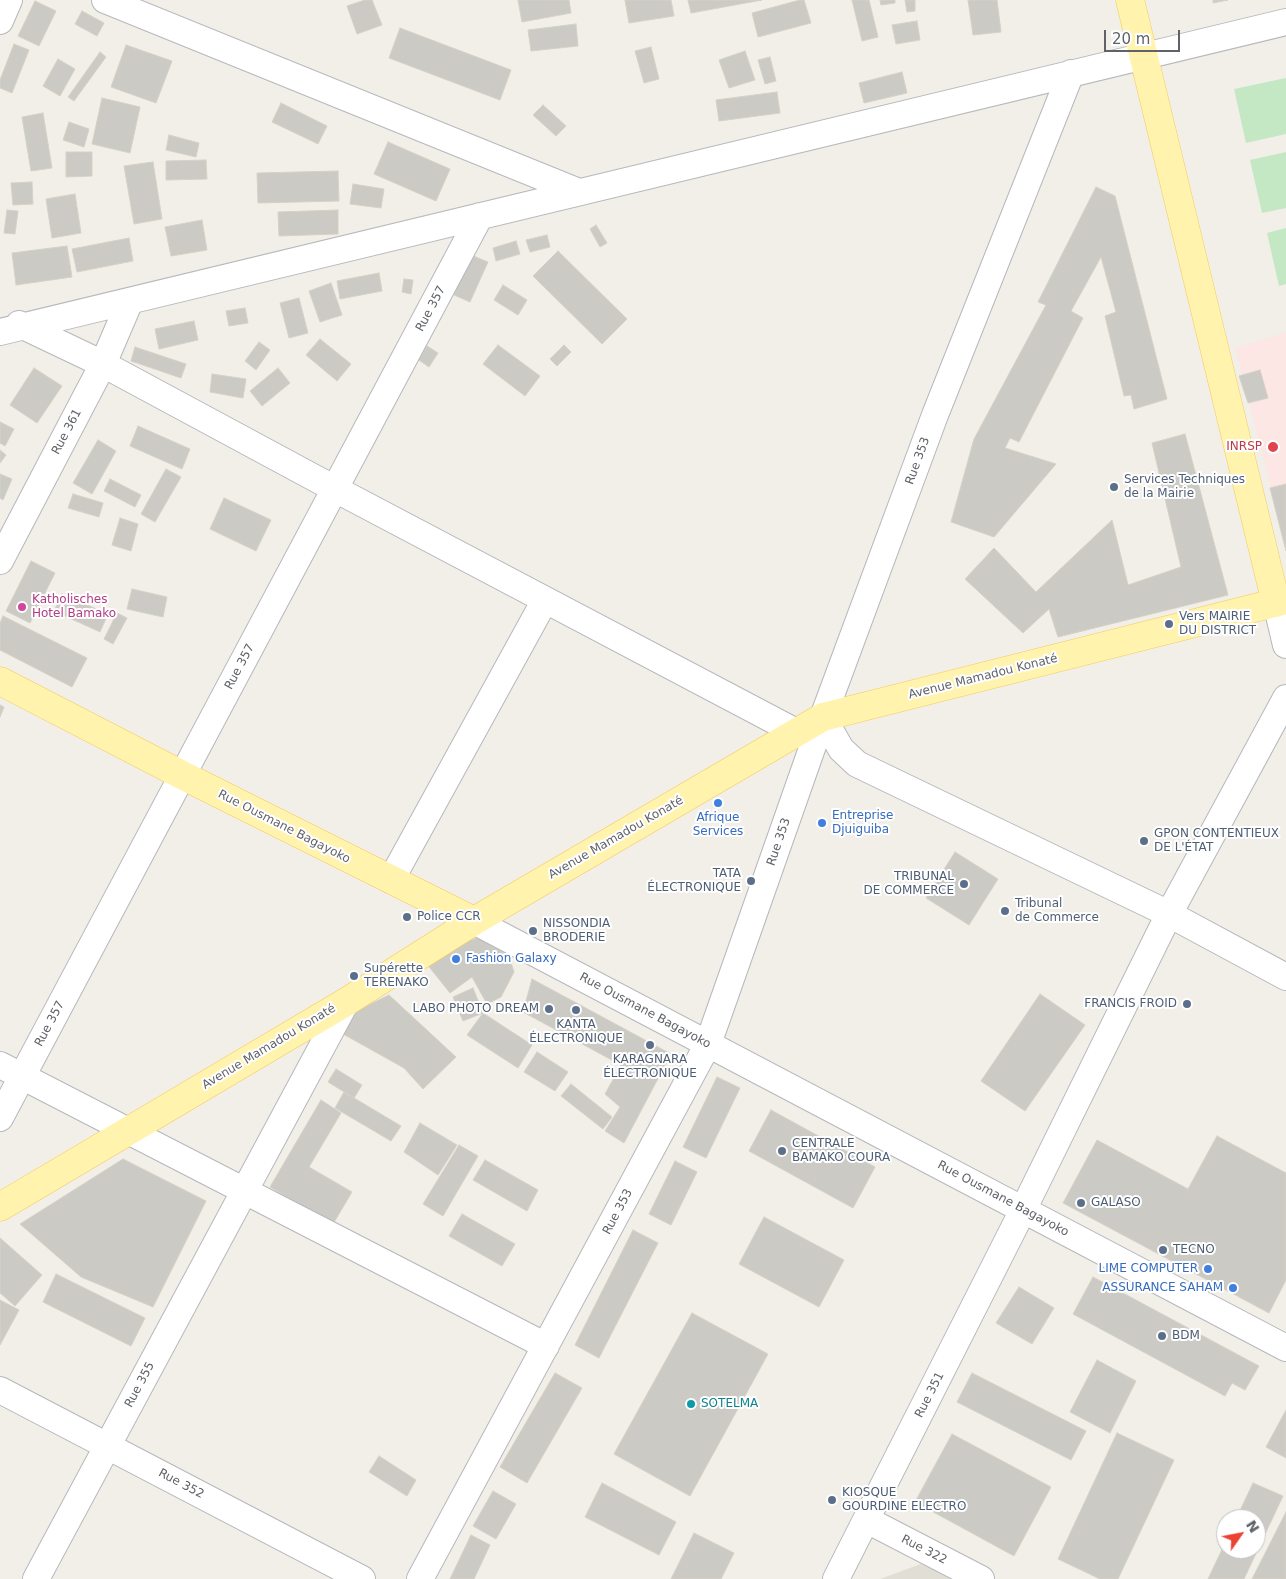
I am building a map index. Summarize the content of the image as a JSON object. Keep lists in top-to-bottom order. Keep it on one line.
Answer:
{"streets":{"main road":["Avenue Mamadou Konaté","Rue Ousmane Bagayoko"],"street":["Rue 357","Rue 361","Rue 353","Rue 355","Rue 351","Rue 352","Rue 322"]},"crossings":[["Rue 357","Rue Ousmane Bagayoko"],["Rue 353","Avenue Mamadou Konaté"],["Rue 353","Rue Ousmane Bagayoko"],["Avenue Mamadou Konaté","Rue Ousmane Bagayoko"],["Avenue Mamadou Konaté","Rue 355"],["Rue Ousmane Bagayoko","Rue 351"],["Rue 355","Rue 352"],["Rue 351","Rue 322"]],"places":["INRSP","Services Techniques de la Mairie","Katholisches Hotel Bamako","Vers MAIRIE DU DISTRICT","Afrique Services","Entreprise Djuiguiba","GPON CONTENTIEUX DE L'ÉTAT","TATA ÉLECTRONIQUE","TRIBUNAL DE COMMERCE","Tribunal de Commerce","Police CCR","NISSONDIA BRODERIE","Fashion Galaxy","Supérette TERENAKO","FRANCIS FROID","LABO PHOTO DREAM","KANTA ÉLECTRONIQUE","KARAGNARA ÉLECTRONIQUE","CENTRALE BAMAKO COURA","GALASO","TECNO","LIME COMPUTER","ASSURANCE SAHAM","BDM","SOTELMA","KIOSQUE GOURDINE ELECTRO"],"scale_bar":"20 m","north":"top right"}
